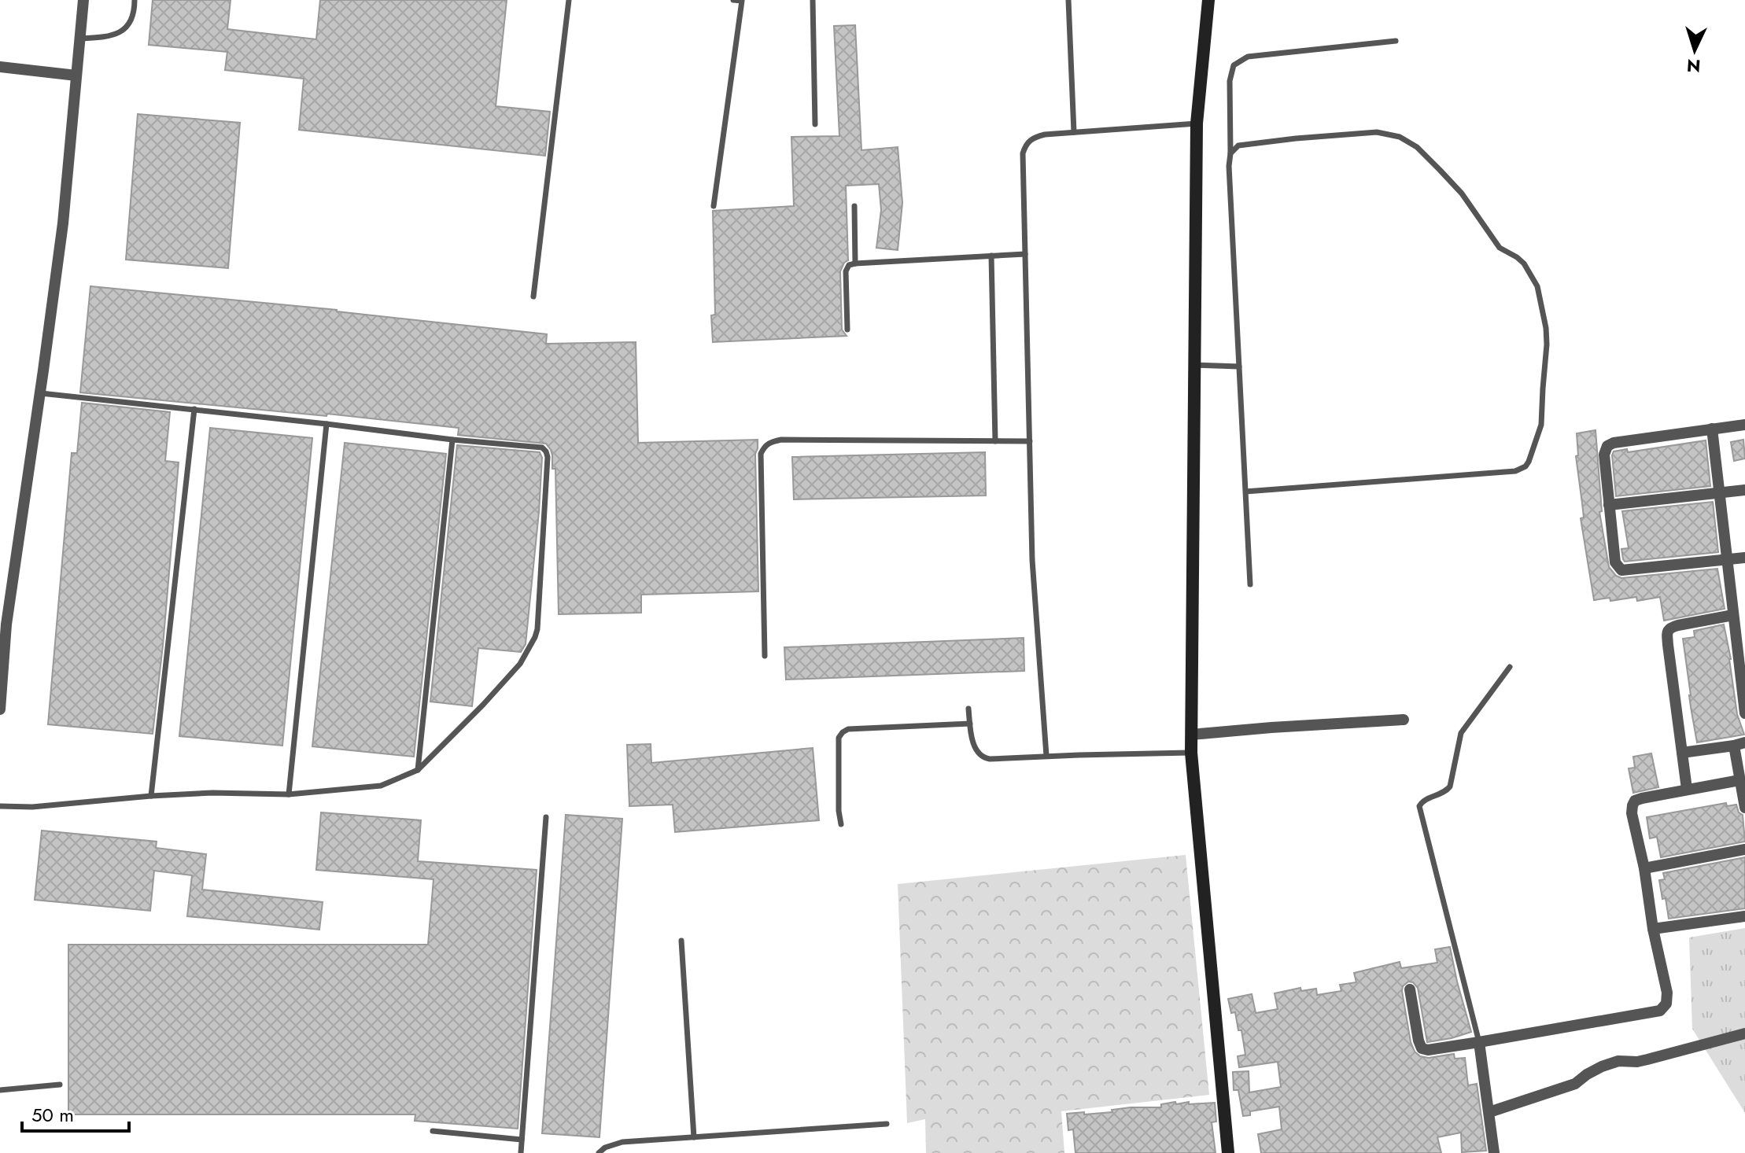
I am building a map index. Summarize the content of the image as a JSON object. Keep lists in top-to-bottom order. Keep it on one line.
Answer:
{"scale_bar":"50 m","north":"bottom"}
